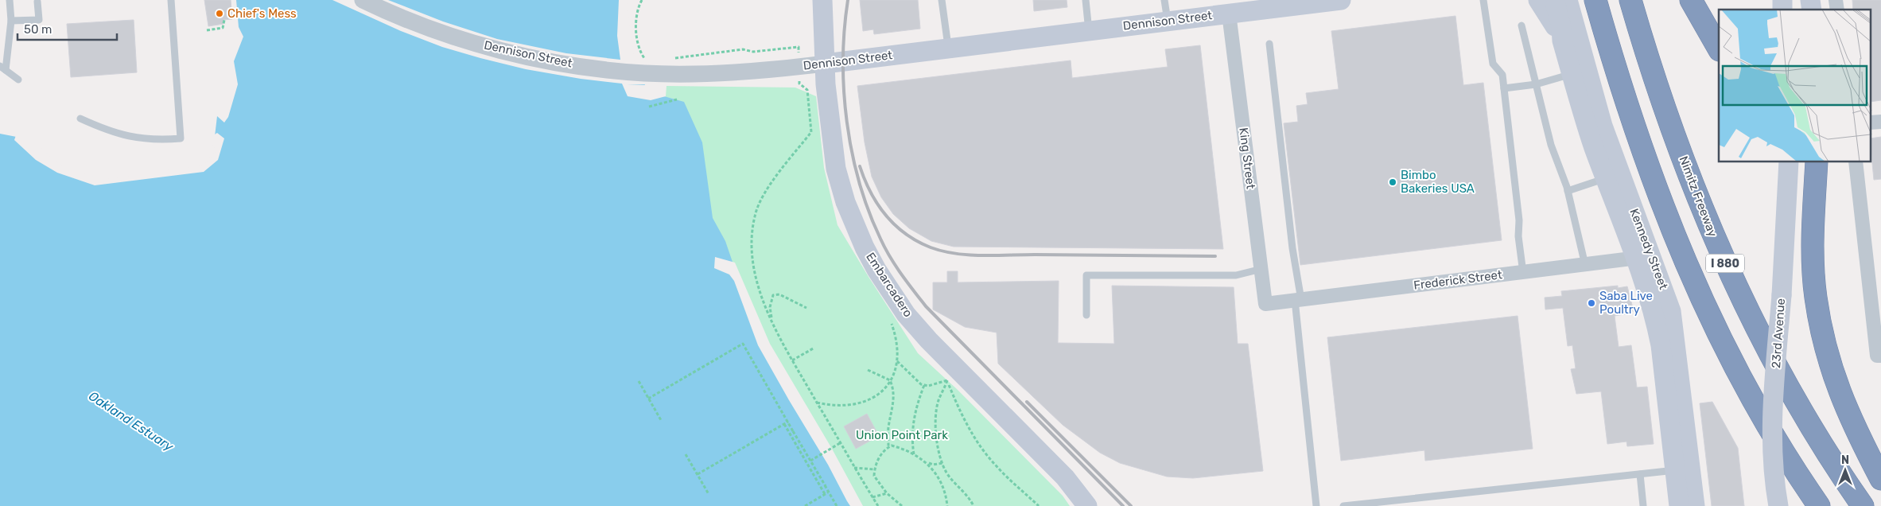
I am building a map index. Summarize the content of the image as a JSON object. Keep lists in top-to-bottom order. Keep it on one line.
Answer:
{"streets":{"highway":["Nimitz Freeway","I 880"],"main road":["Dennison Street","Kennedy Street","Embarcadero","23rd Avenue"],"street":["King Street","Frederick Street"]},"crossings":[["Dennison Street","King Street"],["Dennison Street","Embarcadero"],["King Street","Frederick Street"],["Kennedy Street","Frederick Street"]],"water":["Oakland Estuary"],"parks":["Union Point Park"],"places":["Chief's Mess","Bimbo Bakeries USA","Saba Live Poultry"],"scale_bar":"50 m","north":"top"}
